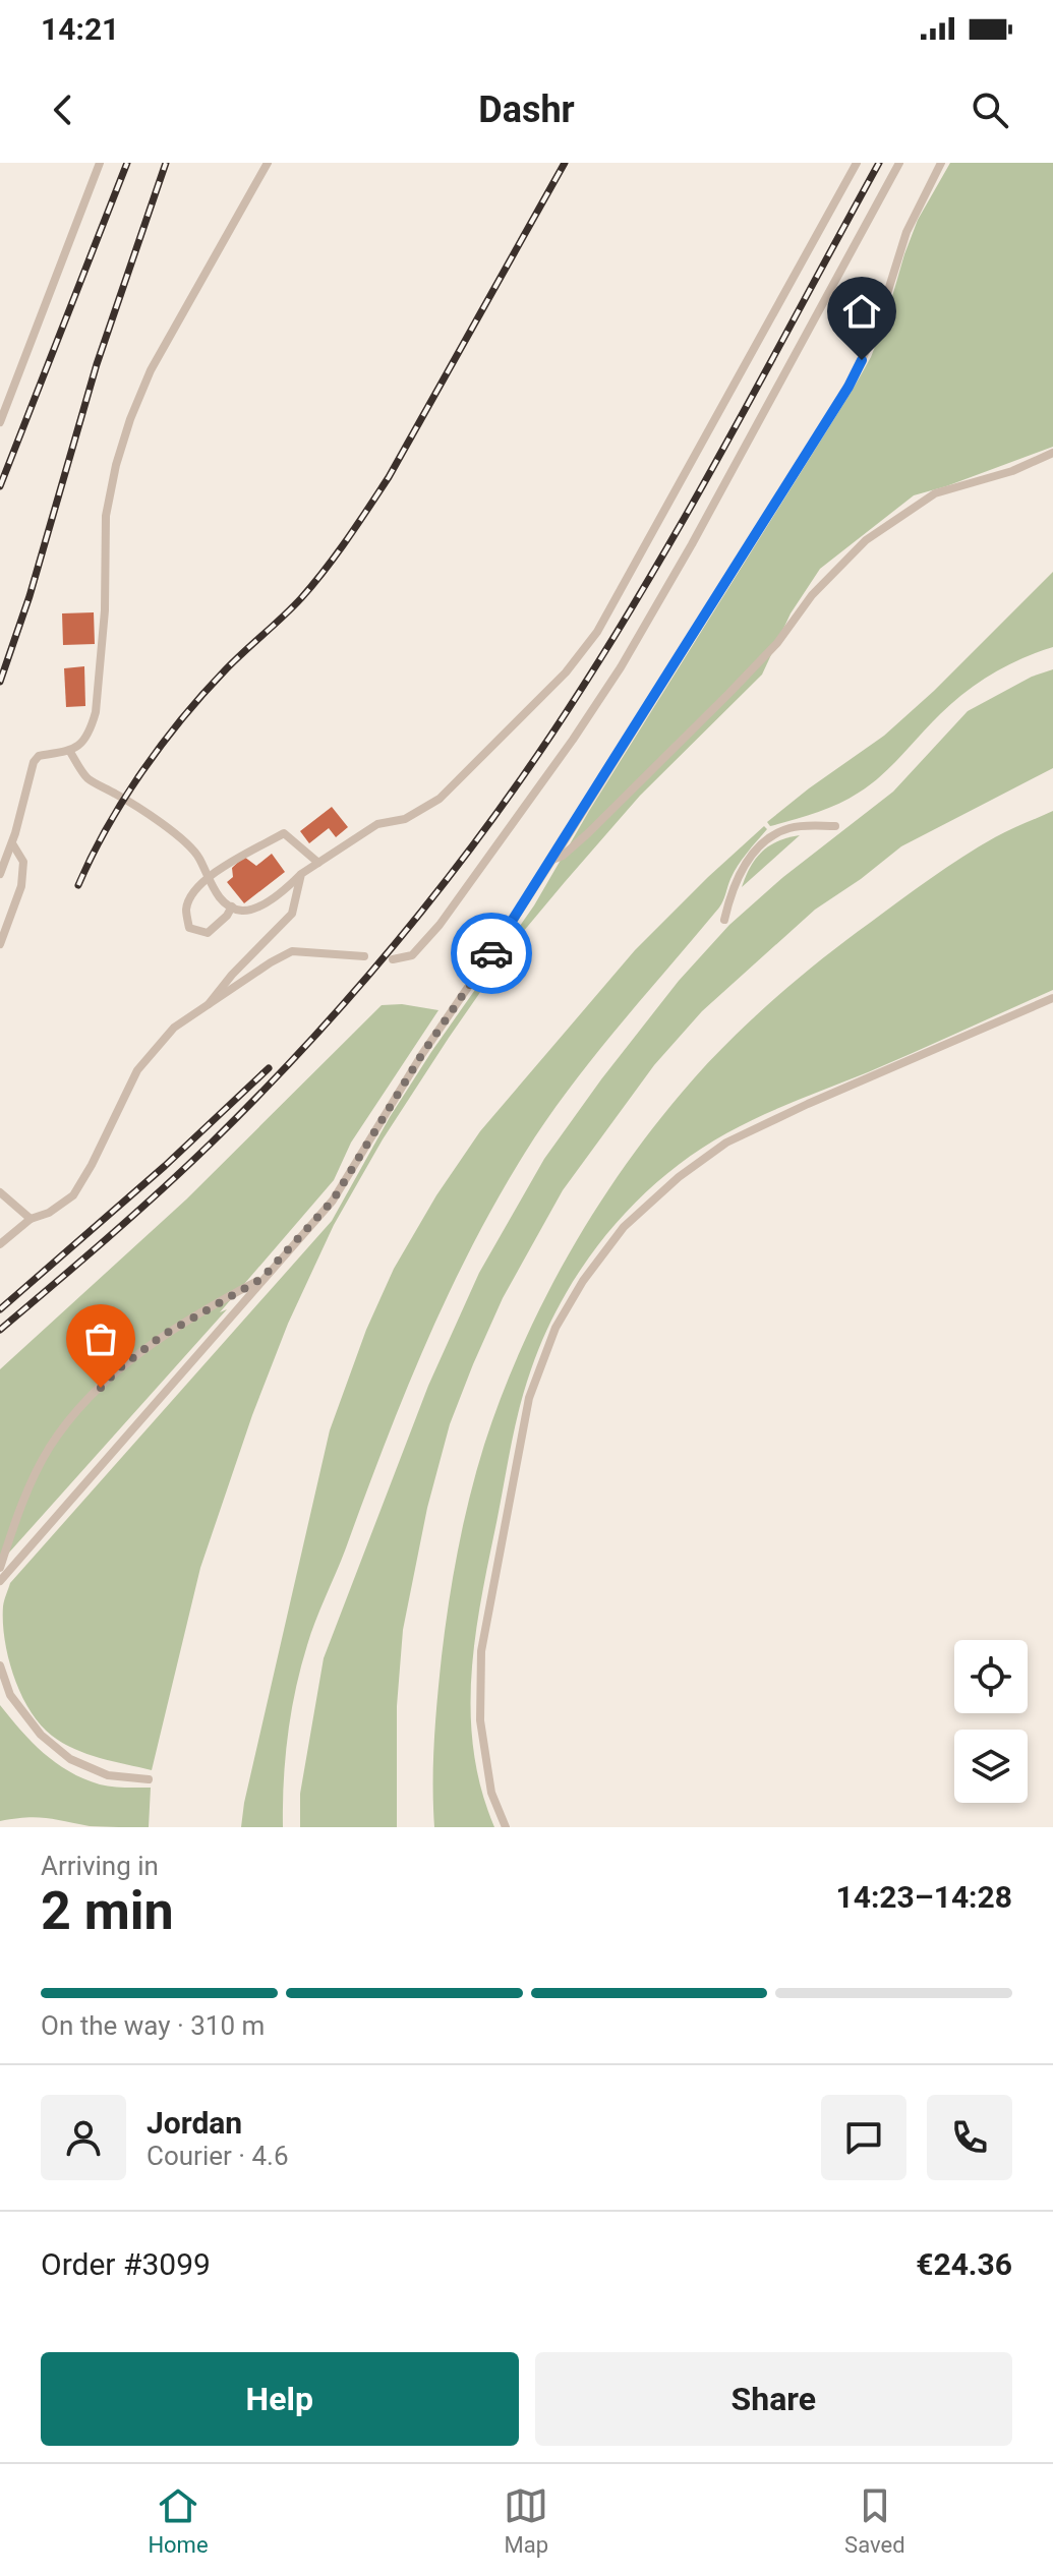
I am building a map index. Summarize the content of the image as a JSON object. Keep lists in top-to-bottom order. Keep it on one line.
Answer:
{"page":{"status":"14:21","header":"Dashr","heading":["2 min","Arriving in","14:23–14:28"],"panel":["Jordan","Courier · 4.6","Order #3099","€24.36"],"bar":"On the way · 310 m","buttons":["Help","Share"],"tabs":["Home","Map","Saved"]}}
